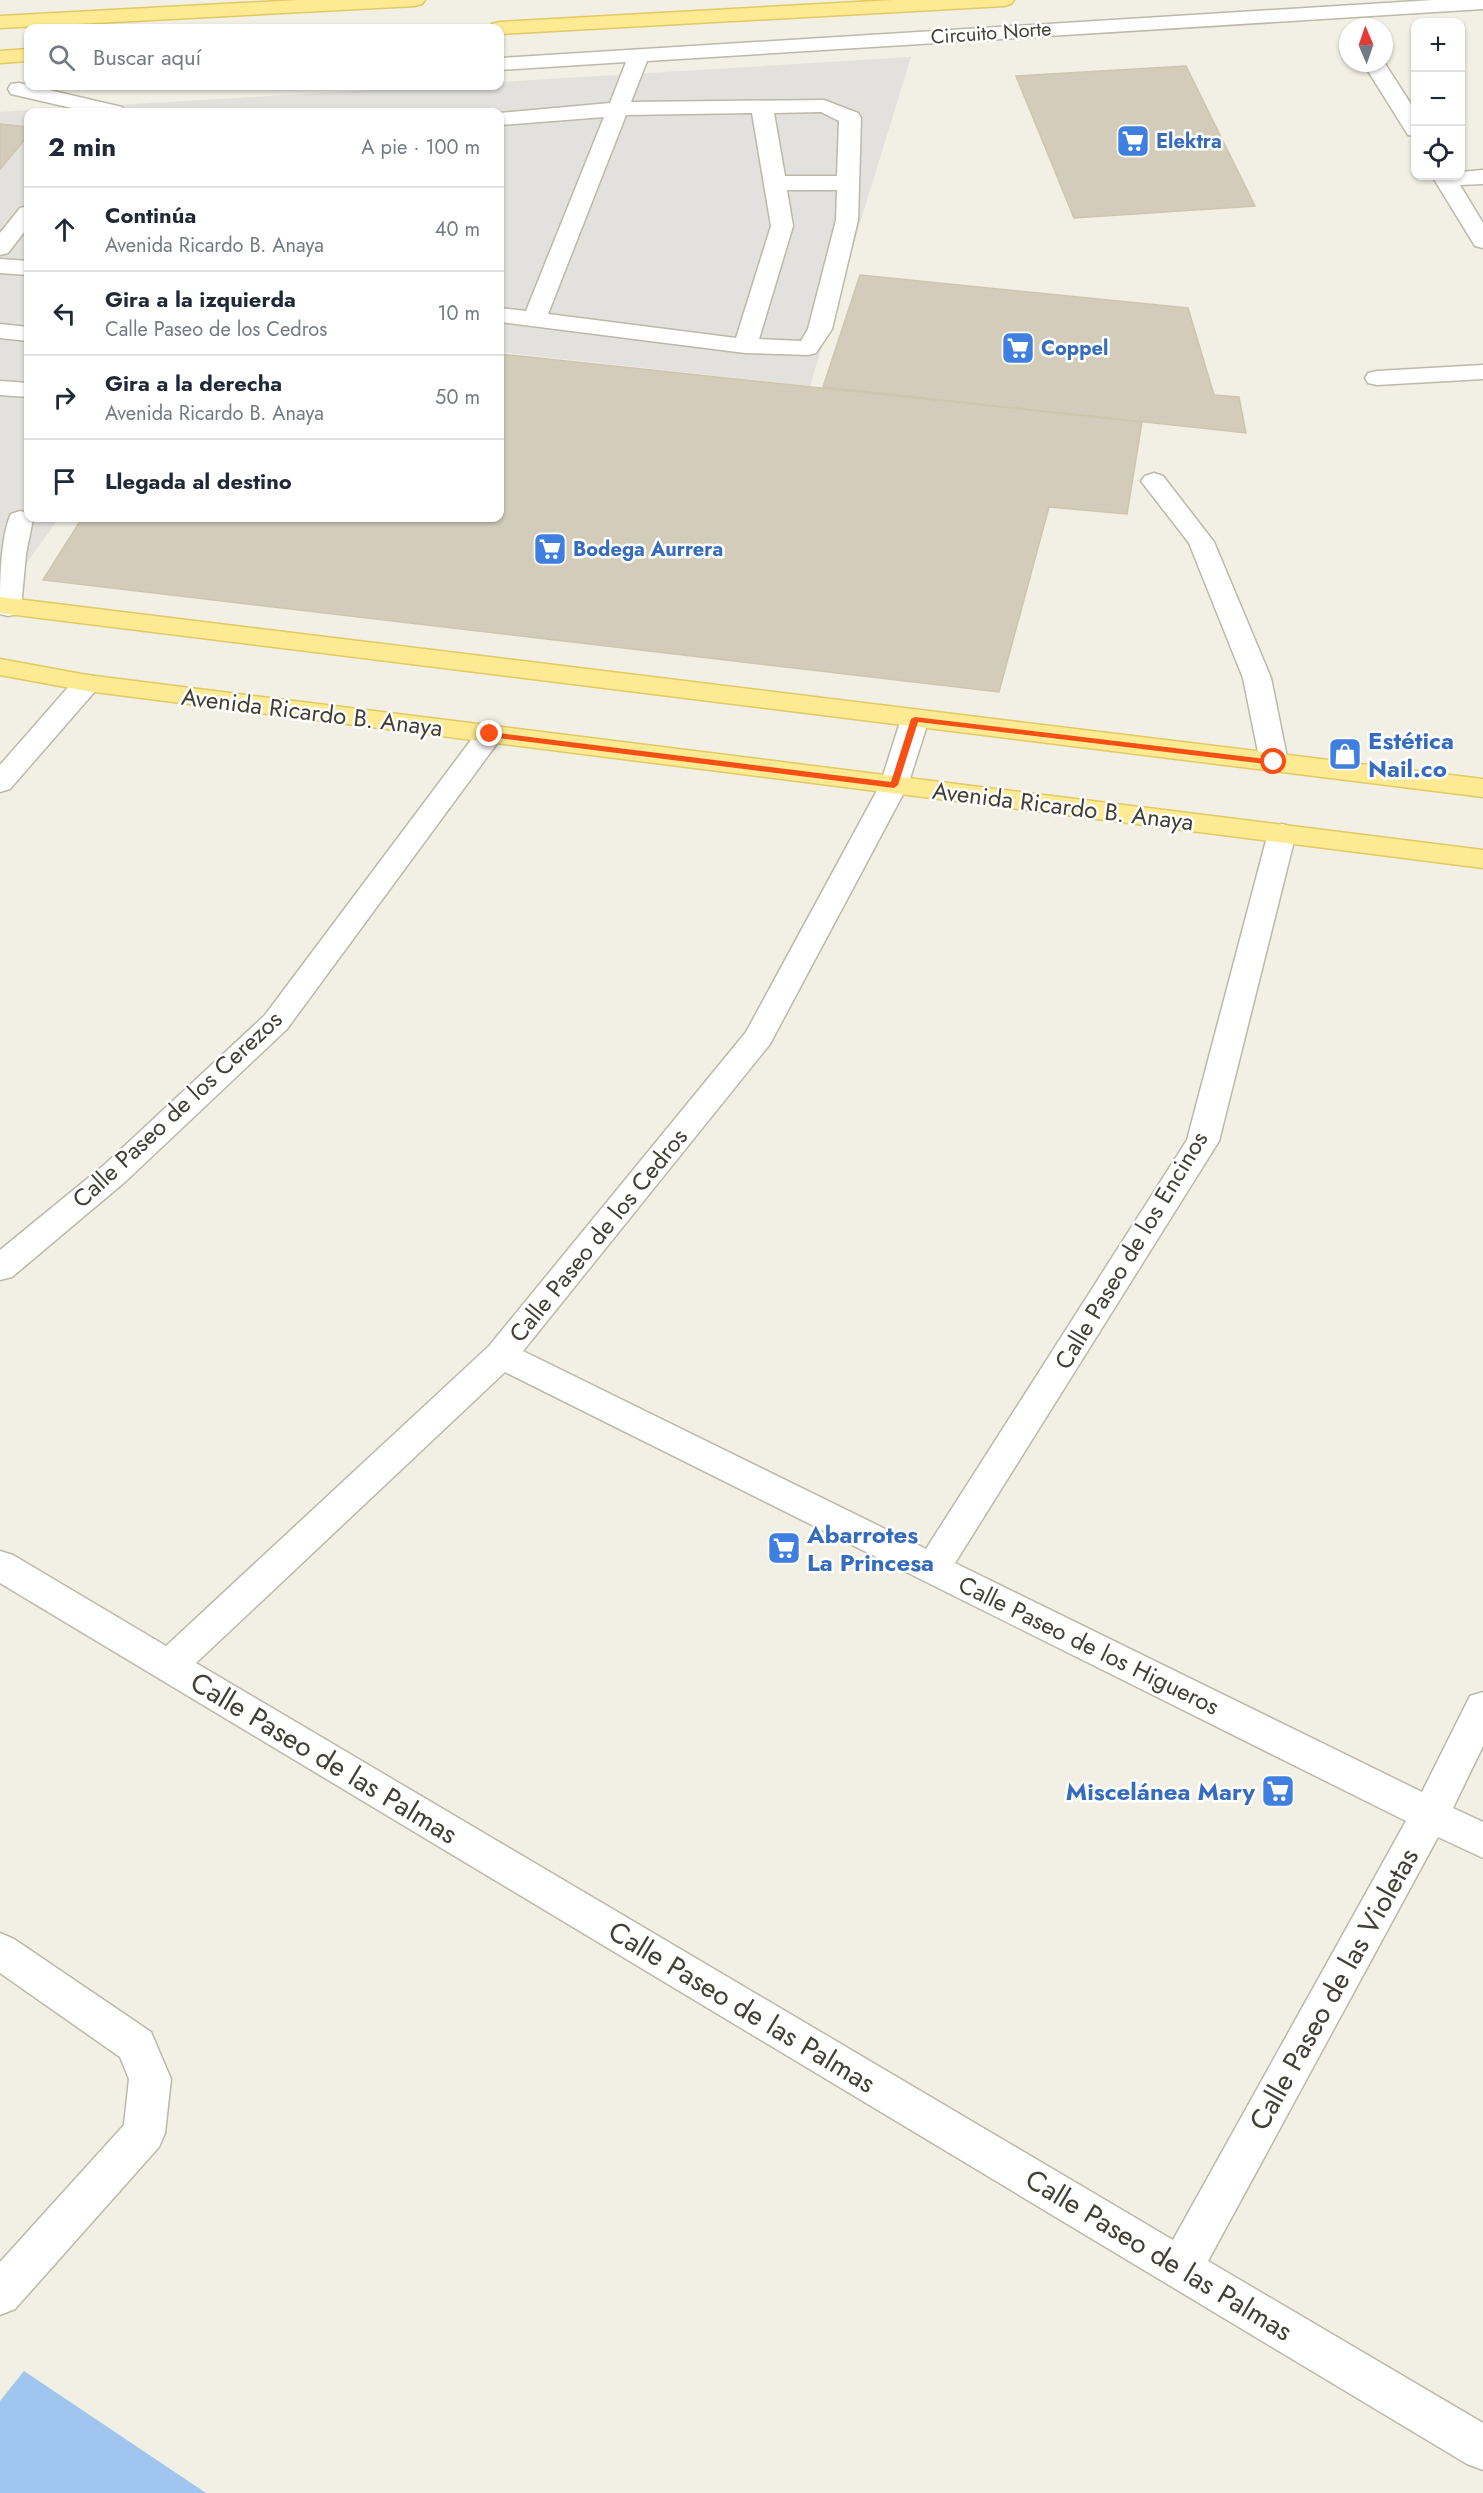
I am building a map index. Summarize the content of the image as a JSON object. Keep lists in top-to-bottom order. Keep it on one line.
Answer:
{"streets":{"main road":["Avenida Ricardo B. Anaya"],"street":["Circuito Norte","Calle Paseo de los Cerezos","Calle Paseo de los Cedros","Calle Paseo de los Encinos","Calle Paseo de los Higueros","Calle Paseo de las Palmas","Calle Paseo de las Violetas"]},"crossings":[["Avenida Ricardo B. Anaya","Calle Paseo de los Cerezos"],["Avenida Ricardo B. Anaya","Calle Paseo de los Cedros"],["Avenida Ricardo B. Anaya","Calle Paseo de los Encinos"],["Calle Paseo de los Cedros","Calle Paseo de los Higueros"],["Calle Paseo de los Cedros","Calle Paseo de las Palmas"],["Calle Paseo de los Encinos","Calle Paseo de los Higueros"],["Calle Paseo de los Higueros","Calle Paseo de las Violetas"],["Calle Paseo de las Palmas","Calle Paseo de las Violetas"]],"places":{"supermarket":["Elektra","Coppel","Bodega Aurrera","Abarrotes La Princesa","Miscelánea Mary"],"shop":["Estética Nail.co"]},"north":"top","page":{"map_buttons":["+","−"],"search":"Buscar aquí","heading":["2 min","A pie · 100 m"],"list":[["Continúa","Avenida Ricardo B. Anaya","40 m"],["Gira a la izquierda","Calle Paseo de los Cedros","10 m"],["Gira a la derecha","Avenida Ricardo B. Anaya","50 m"],"Llegada al destino"]}}
